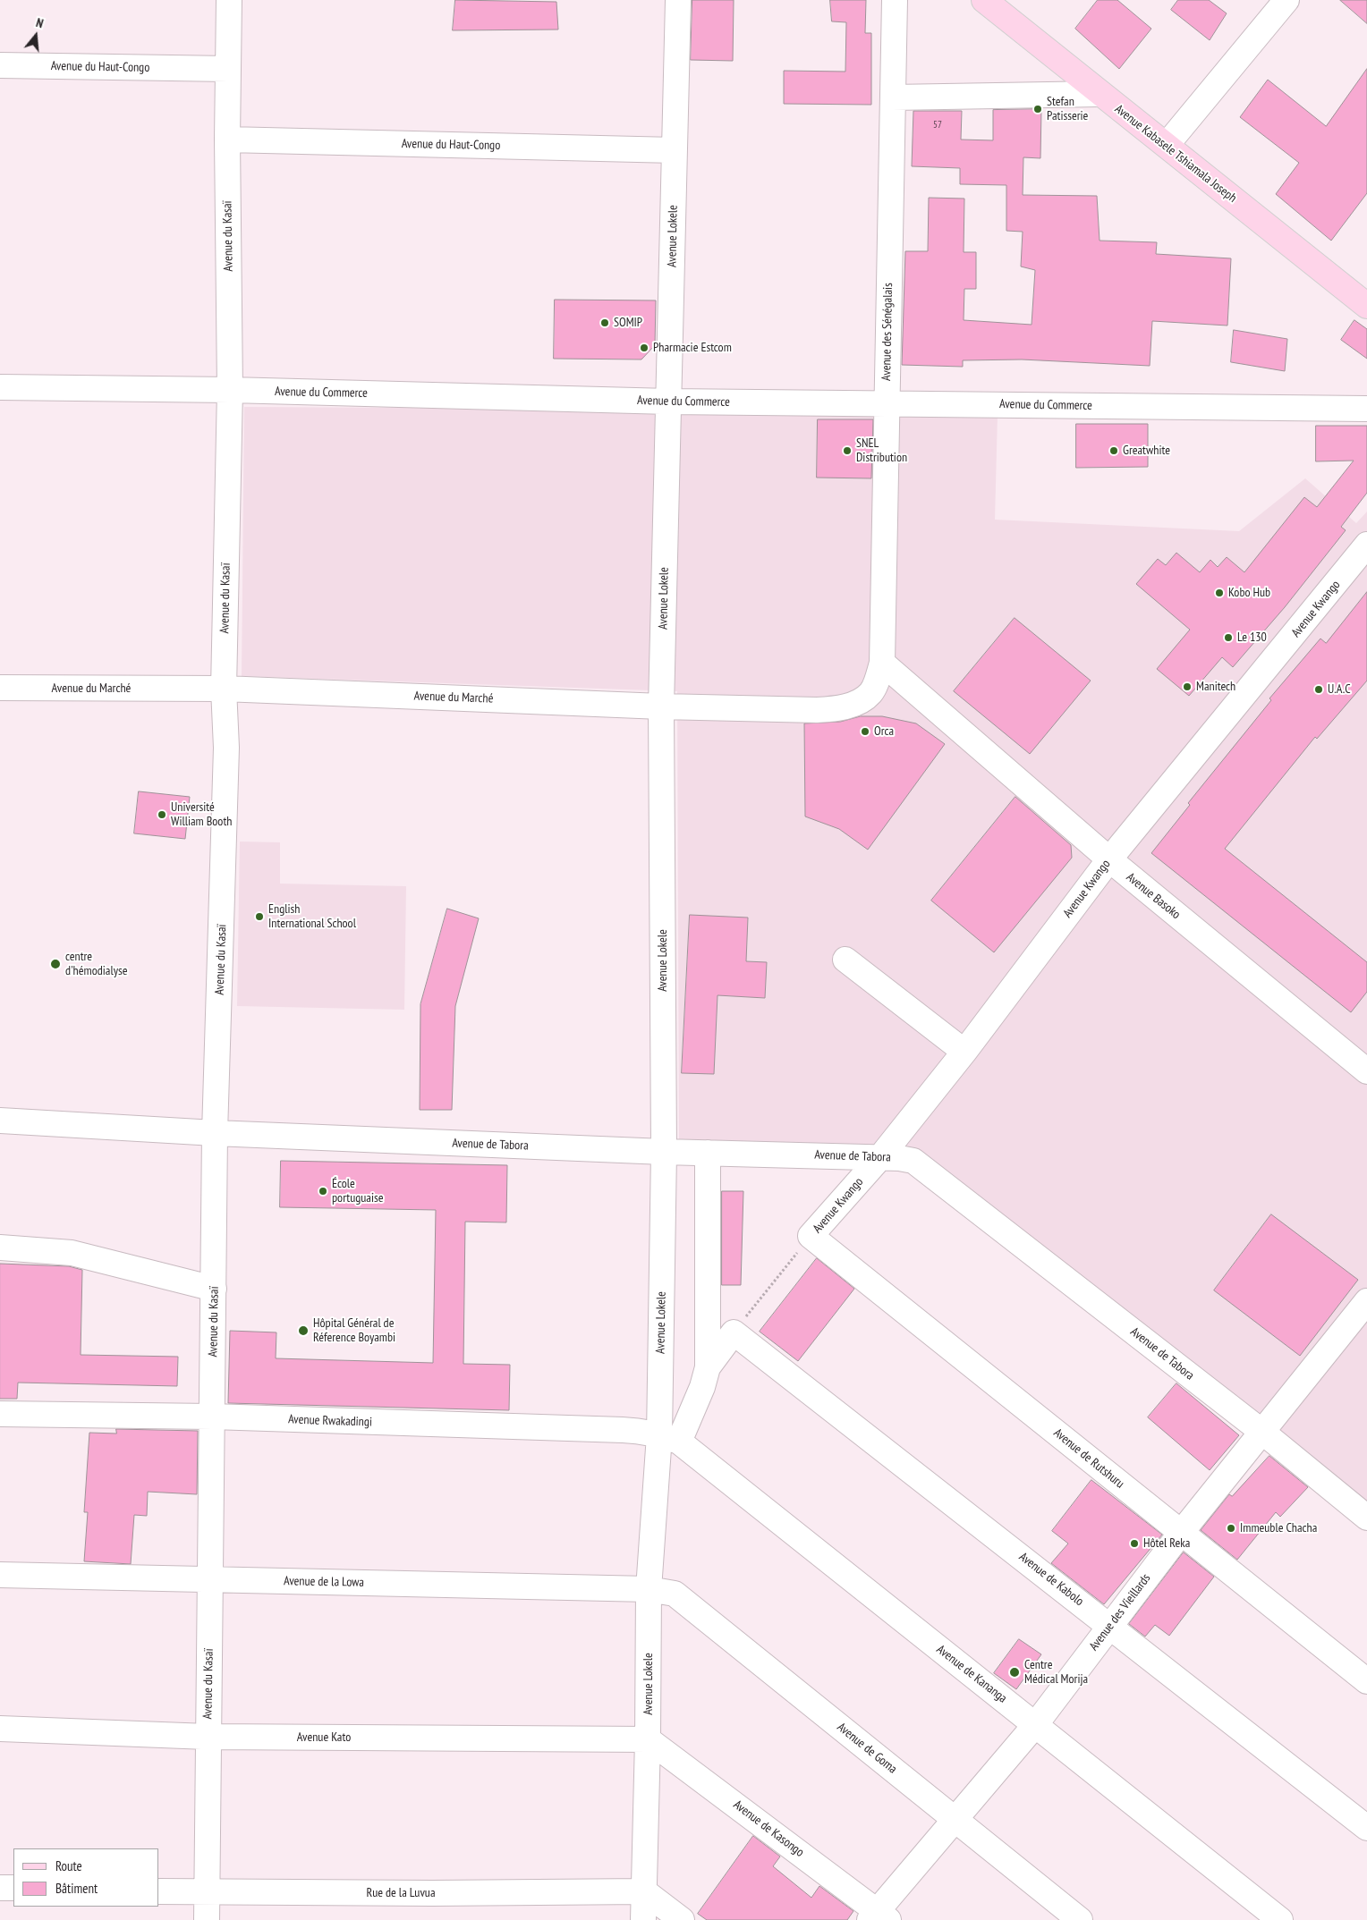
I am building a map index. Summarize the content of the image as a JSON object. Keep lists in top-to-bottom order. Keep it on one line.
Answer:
{"streets":{"main road":["Avenue Kabasele Tshiamala Joseph"],"street":["Avenue du Haut-Congo","Avenue du Kasaï","Avenue Lokele","Avenue des Sénégalais","Avenue du Commerce","Avenue Kwango","Avenue du Marché","Avenue Basoko","Avenue de Tabora","Avenue Rwakadingi","Avenue de Rutshuru","Avenue de Kabolo","Avenue de la Lowa","Avenue des Vieillards","Avenue de Kananga","Avenue Kato","Avenue de Goma","Avenue de Kasongo","Rue de la Luvua"]},"crossings":[["Avenue du Haut-Congo","Avenue du Kasaï"],["Avenue du Haut-Congo","Avenue Lokele"],["Avenue du Kasaï","Avenue du Commerce"],["Avenue du Kasaï","Avenue du Marché"],["Avenue du Kasaï","Avenue de Tabora"],["Avenue du Kasaï","Avenue Rwakadingi"],["Avenue du Kasaï","Avenue de la Lowa"],["Avenue du Kasaï","Avenue Kato"],["Avenue du Kasaï","Rue de la Luvua"],["Avenue Lokele","Avenue du Commerce"],["Avenue Lokele","Avenue du Marché"],["Avenue Lokele","Avenue de Tabora"],["Avenue Lokele","Avenue Rwakadingi"],["Avenue Lokele","Avenue de la Lowa"],["Avenue Lokele","Avenue de Kananga"],["Avenue Lokele","Avenue Kato"],["Avenue Lokele","Avenue de Goma"],["Avenue Lokele","Avenue de Kasongo"],["Avenue Lokele","Rue de la Luvua"],["Avenue des Sénégalais","Avenue du Commerce"],["Avenue des Sénégalais","Avenue du Marché"],["Avenue des Sénégalais","Avenue Basoko"],["Avenue Kwango","Avenue Basoko"],["Avenue Kwango","Avenue de Tabora"],["Avenue Kwango","Avenue de Rutshuru"],["Avenue du Marché","Avenue Basoko"],["Avenue de Tabora","Avenue des Vieillards"],["Avenue Rwakadingi","Avenue de Kananga"],["Avenue de Rutshuru","Avenue des Vieillards"],["Avenue de Kabolo","Avenue des Vieillards"],["Avenue de la Lowa","Avenue de Goma"],["Avenue des Vieillards","Avenue de Kananga"],["Avenue des Vieillards","Avenue de Goma"],["Avenue des Vieillards","Avenue de Kasongo"],["Avenue Kato","Avenue de Kasongo"]],"places":["Stefan Patisserie","SOMIP","Pharmacie Estcom","SNEL Distribution","Greatwhite","Kobo Hub","Le 130","Manitech","U.A.C","Orca","Université William Booth","English International School","centre d'hémodialyse","École portuguaise","Hôpital Général de Réference Boyambi","Immeuble Chacha","Hôtel Reka","Centre Médical Morija"],"house_numbers":["57"],"legend":["Route","Bâtiment"],"north":"top"}
